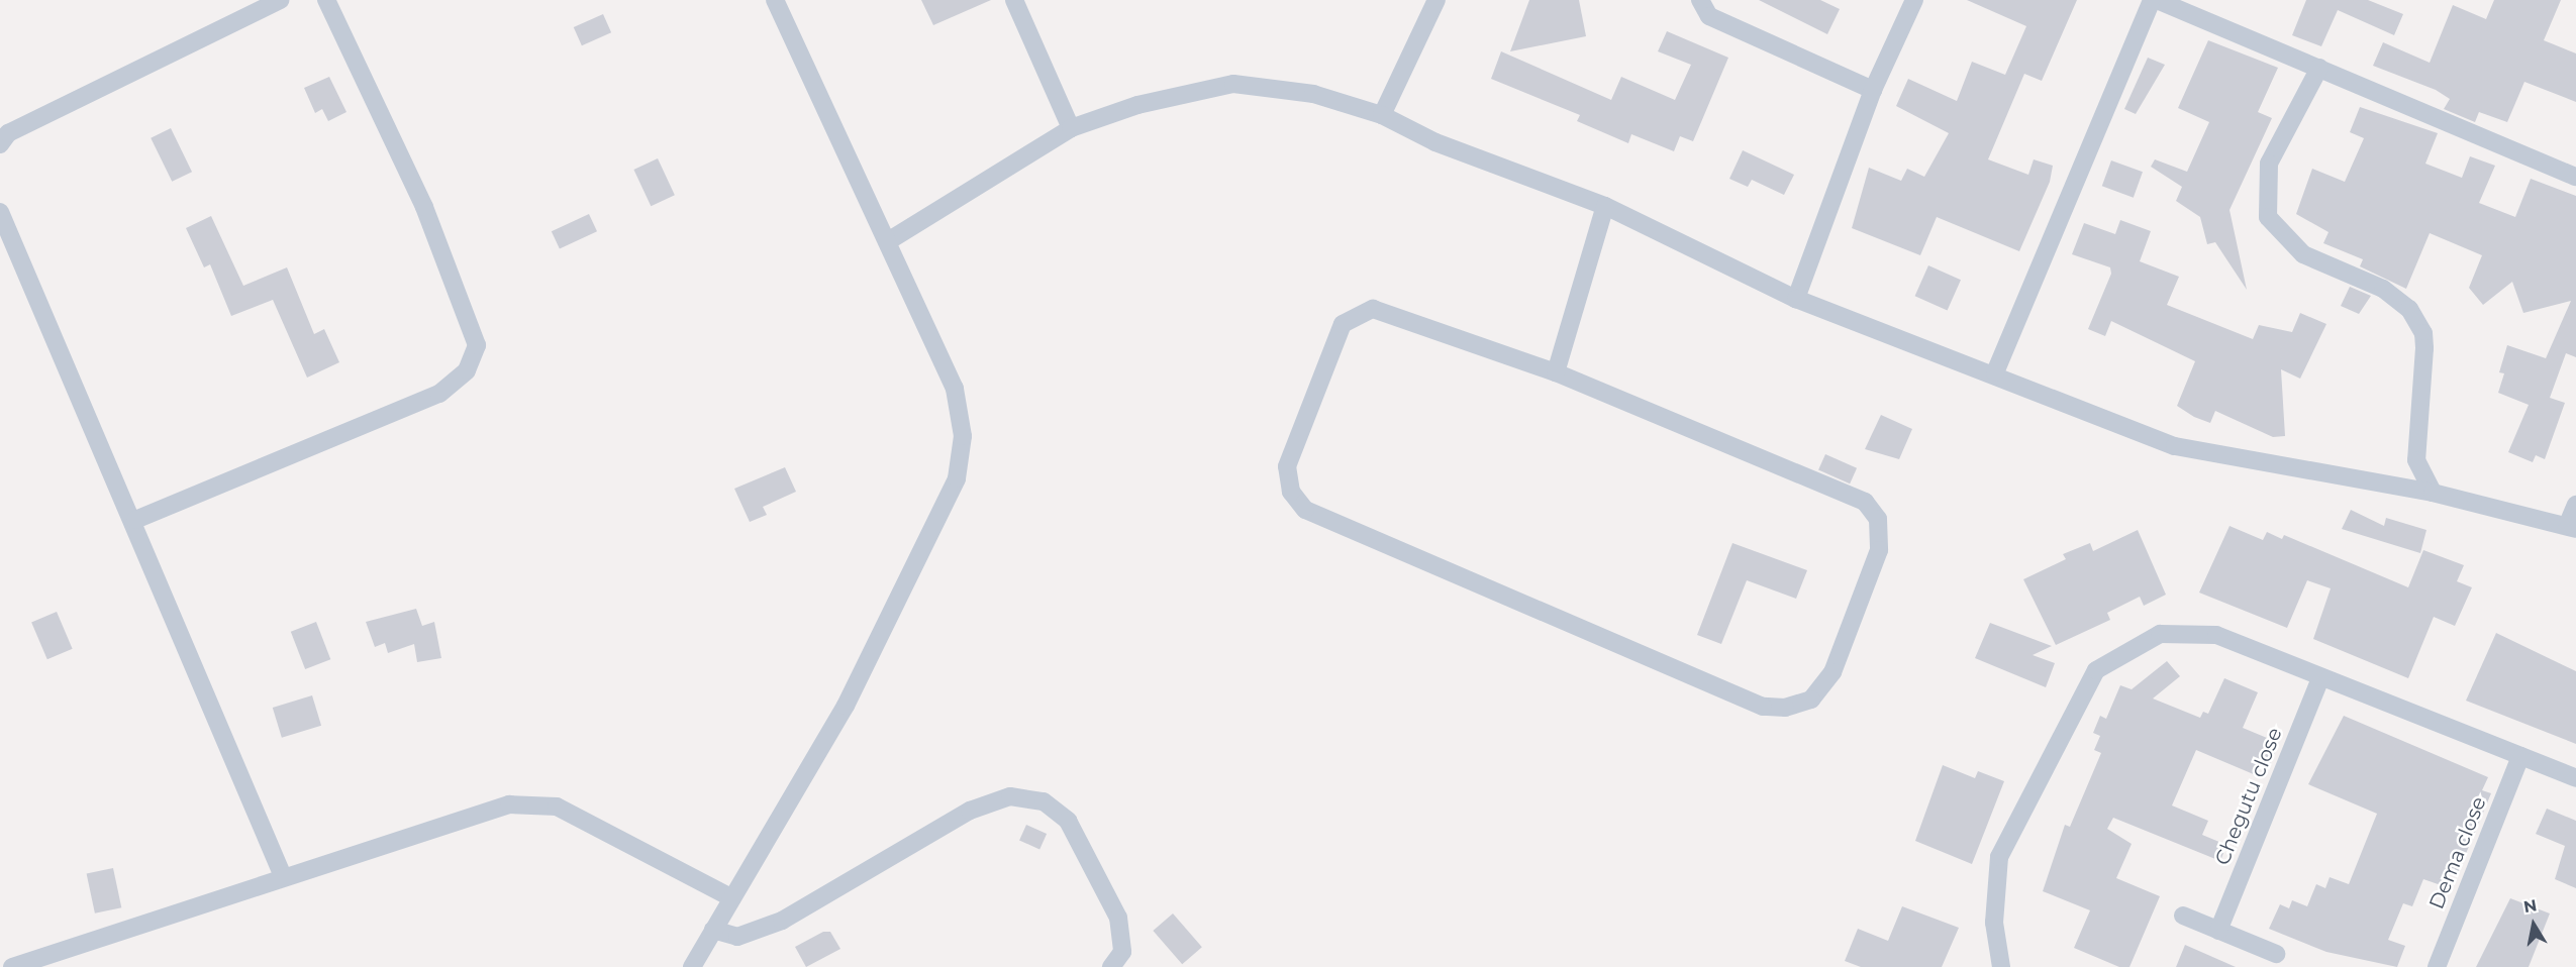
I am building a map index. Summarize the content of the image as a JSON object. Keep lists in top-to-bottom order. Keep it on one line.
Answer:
{"streets":{"street":["Chegutu close","Dema close"]},"north":"top"}
